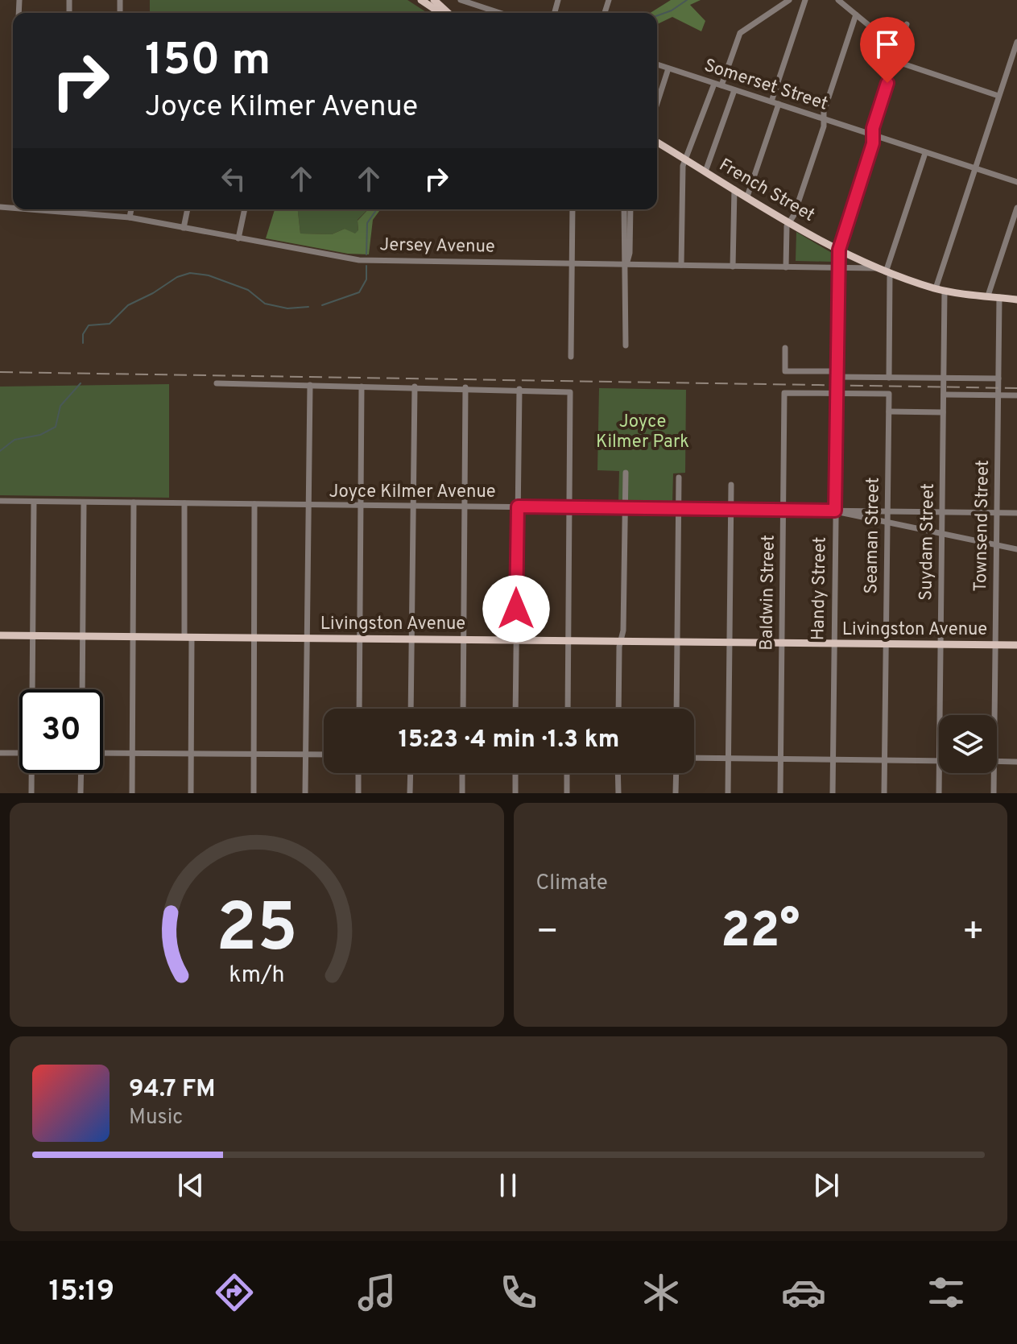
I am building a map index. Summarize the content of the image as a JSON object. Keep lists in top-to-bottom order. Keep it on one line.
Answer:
{"streets":{"main road":["French Street","Livingston Avenue"],"street":["Somerset Street","Jersey Avenue","Joyce Kilmer Avenue","Townsend Street","Seaman Street","Suydam Street","Handy Street","Baldwin Street"]},"crossings":[["Somerset Street","Suydam Street"],["Somerset Street","Handy Street"],["French Street","Jersey Avenue"],["French Street","Townsend Street"],["French Street","Suydam Street"],["French Street","Handy Street"],["Jersey Avenue","Handy Street"],["Joyce Kilmer Avenue","Townsend Street"],["Joyce Kilmer Avenue","Seaman Street"],["Joyce Kilmer Avenue","Suydam Street"],["Joyce Kilmer Avenue","Handy Street"],["Joyce Kilmer Avenue","Baldwin Street"],["Townsend Street","Livingston Avenue"],["Seaman Street","Handy Street"],["Seaman Street","Baldwin Street"],["Seaman Street","Livingston Avenue"],["Suydam Street","Livingston Avenue"],["Handy Street","Baldwin Street"],["Handy Street","Livingston Avenue"],["Baldwin Street","Livingston Avenue"]],"parks":["Joyce Kilmer Park"],"page":{"turn":["150 m","Joyce Kilmer Avenue"],"limit":"30","trip":"15:23 · 4 min · 1.3 km","tile":"Climate","heat":["−","22°","+"],"song":["94.7 FM","Music"],"tabs":"15:19","gauge":["25","km/h"]}}
